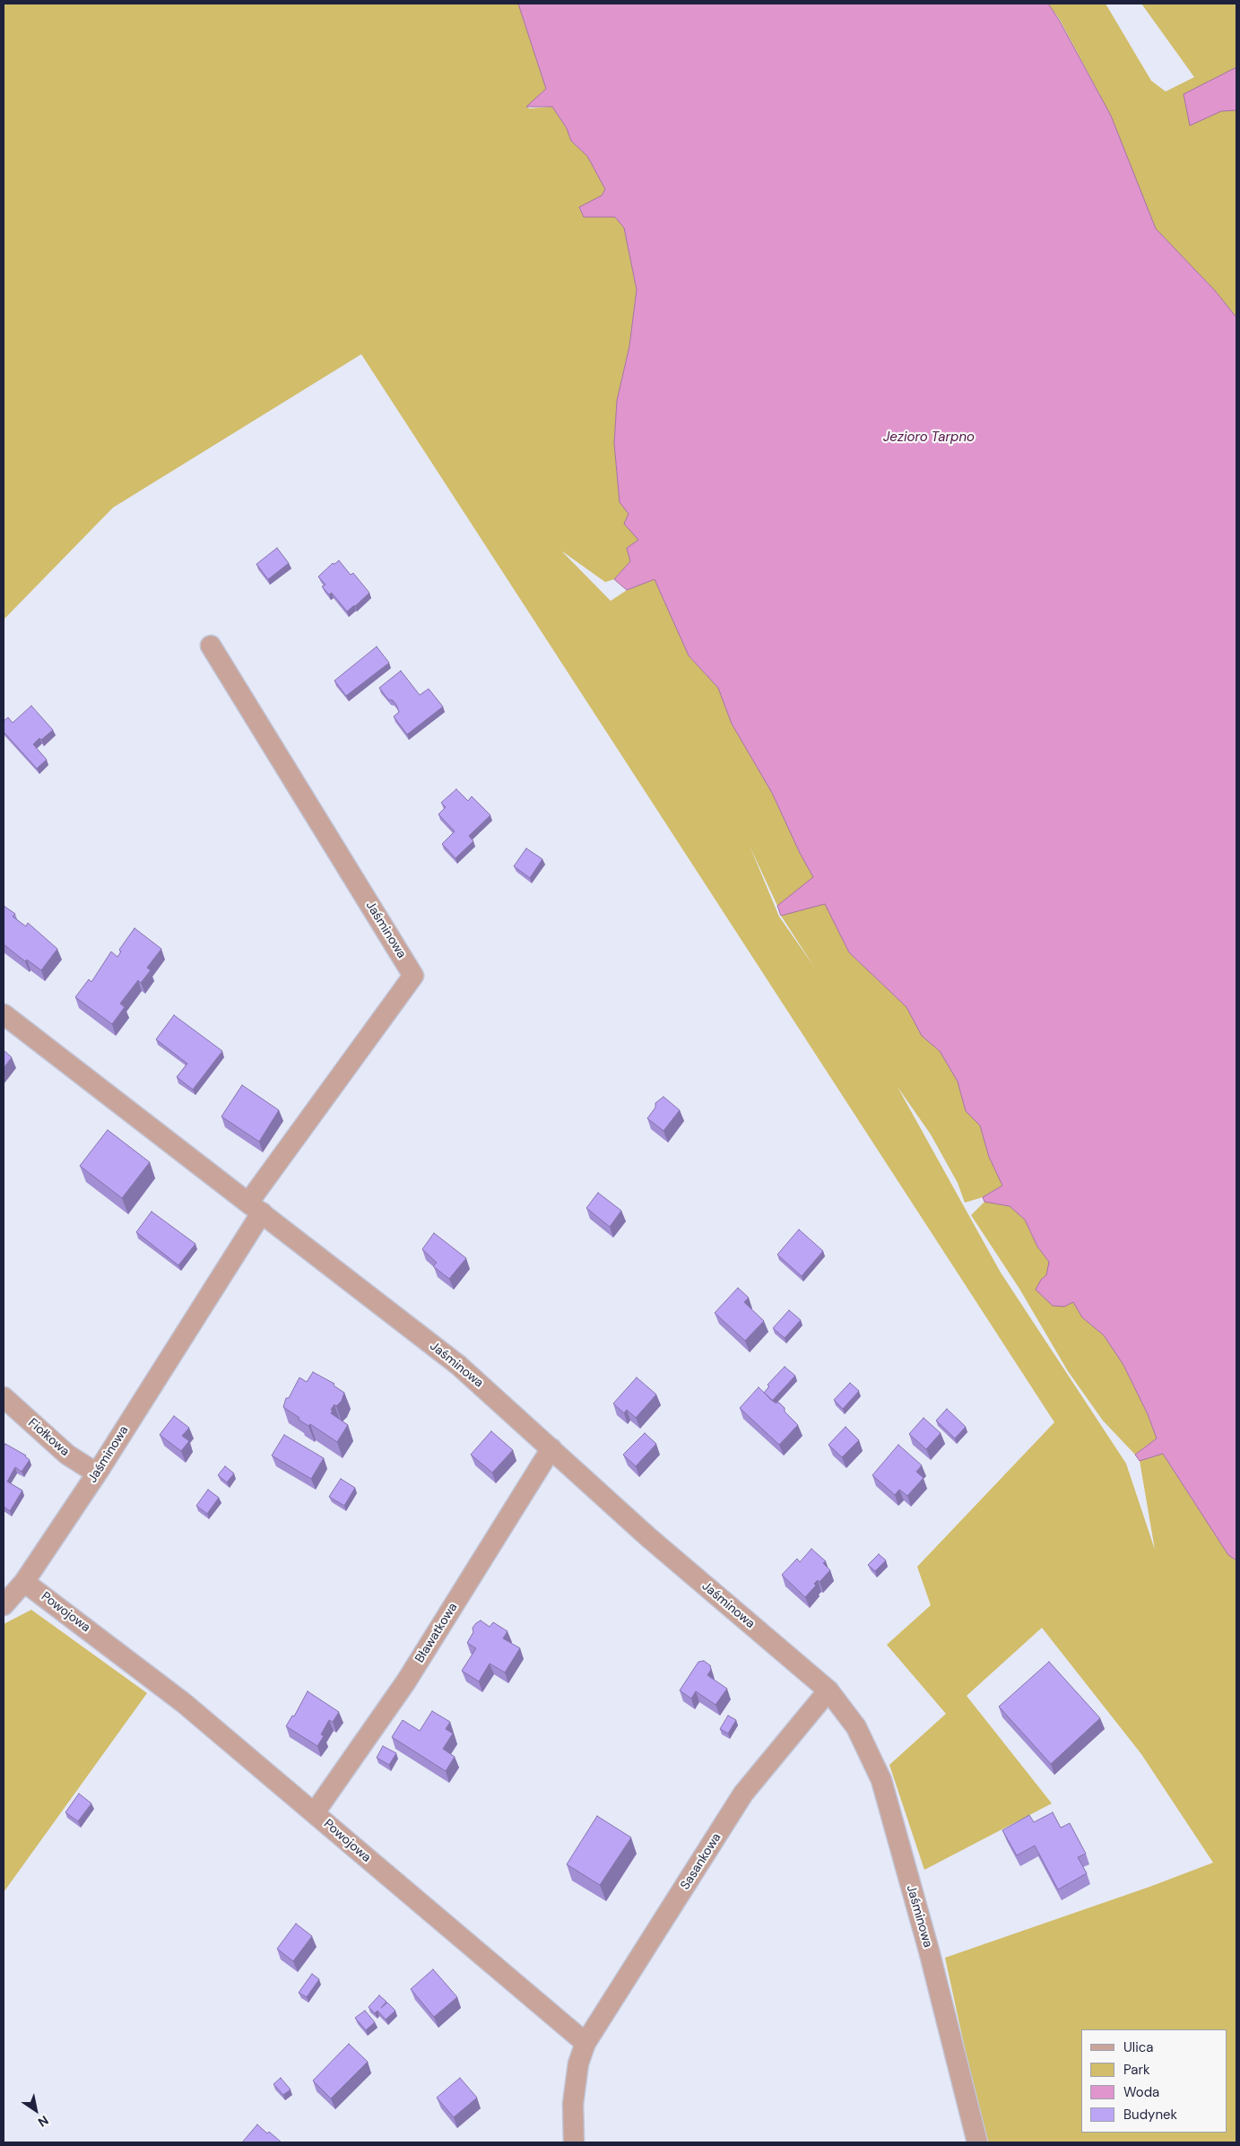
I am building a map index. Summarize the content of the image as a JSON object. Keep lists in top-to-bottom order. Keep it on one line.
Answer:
{"streets":{"street":["Jaśminowa","Fiołkowa","Powojowa","Bławatkowa","Sasankowa"]},"crossings":[["Jaśminowa","Fiołkowa"],["Jaśminowa","Powojowa"],["Jaśminowa","Bławatkowa"],["Jaśminowa","Sasankowa"],["Powojowa","Bławatkowa"],["Powojowa","Sasankowa"]],"water":["Jezioro Tarpno"],"legend":["Ulica","Park","Woda","Budynek"],"north":"bottom right"}
